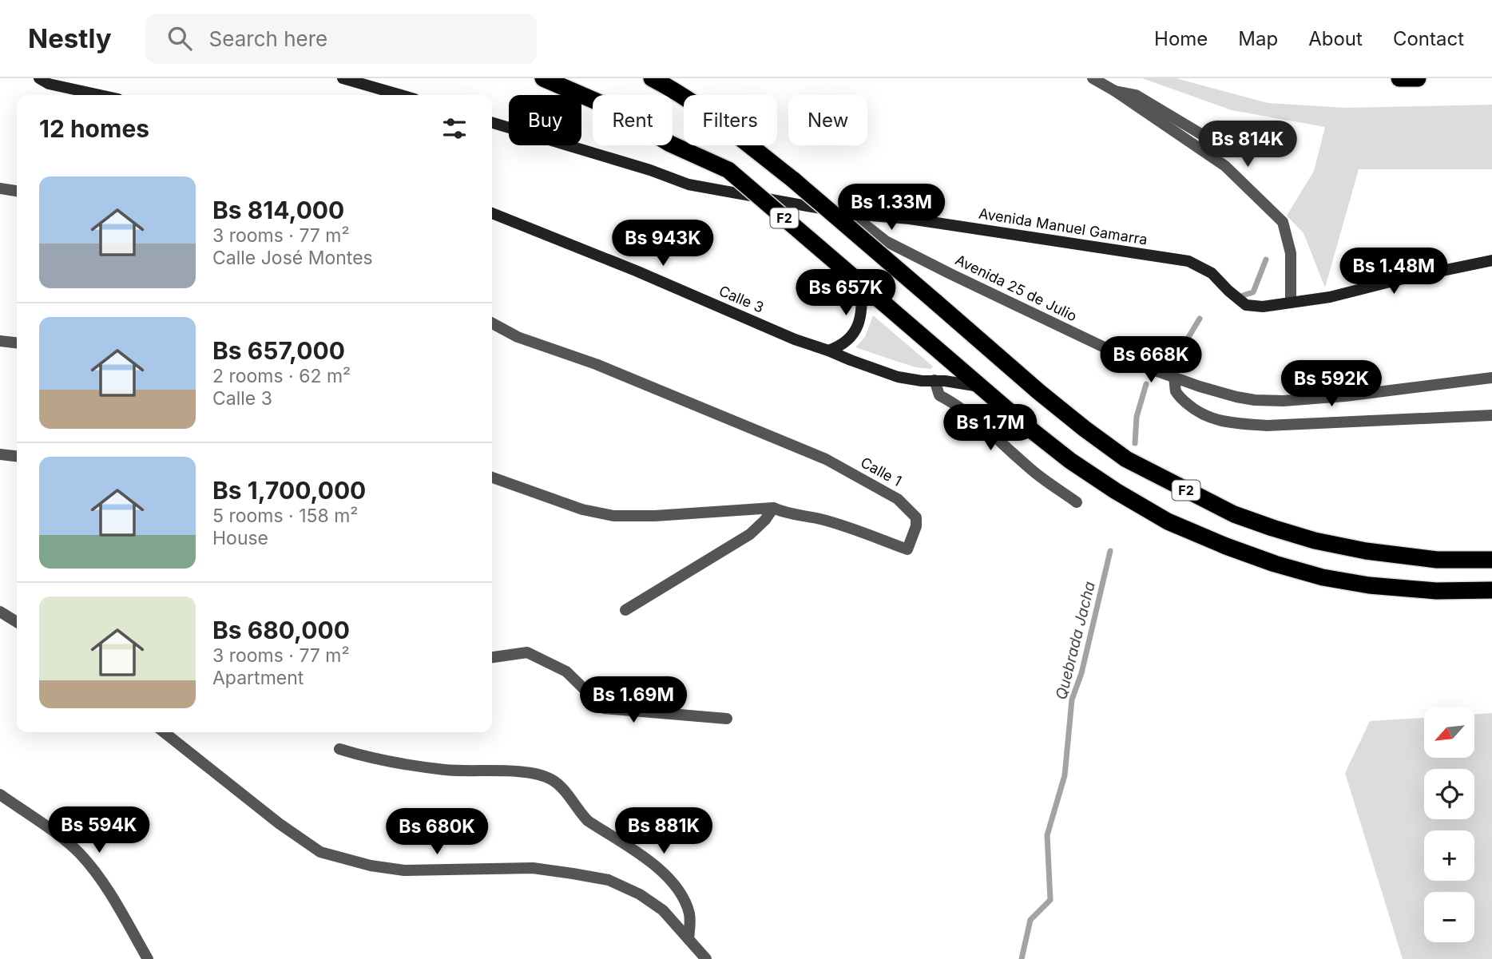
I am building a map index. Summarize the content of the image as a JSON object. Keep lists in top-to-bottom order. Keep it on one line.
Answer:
{"streets":{"highway":["F2"],"main road":["Avenida Manuel Gamarra","Calle 3"],"street":["Avenida 25 de Julio","Calle 1"]},"crossings":[["F2","Calle 3"],["Avenida Manuel Gamarra","Avenida 25 de Julio"]],"water":["Quebrada Jacha"],"north":"bottom left","page":{"header":"Nestly","search":"Search here","nav":["Home","Map","About","Contact"],"chip":["Buy","Rent","Filters","New"],"heading":"12 homes","price":["Bs 814K","Bs 1.33M","Bs 943K","Bs 1.48M","Bs 657K","Bs 668K","Bs 592K","Bs 1.7M","Bs 1.69M","Bs 594K","Bs 881K","Bs 680K"],"list":[{"name":"Bs 814,000","note":"3 rooms · 77 m² · Calle José Montes"},{"name":"Bs 657,000","note":"2 rooms · 62 m² · Calle 3"},{"name":"Bs 1,700,000","note":"5 rooms · 158 m² · House"},{"name":"Bs 680,000","note":"3 rooms · 77 m² · Apartment"}],"map_buttons":["+","−"]}}
